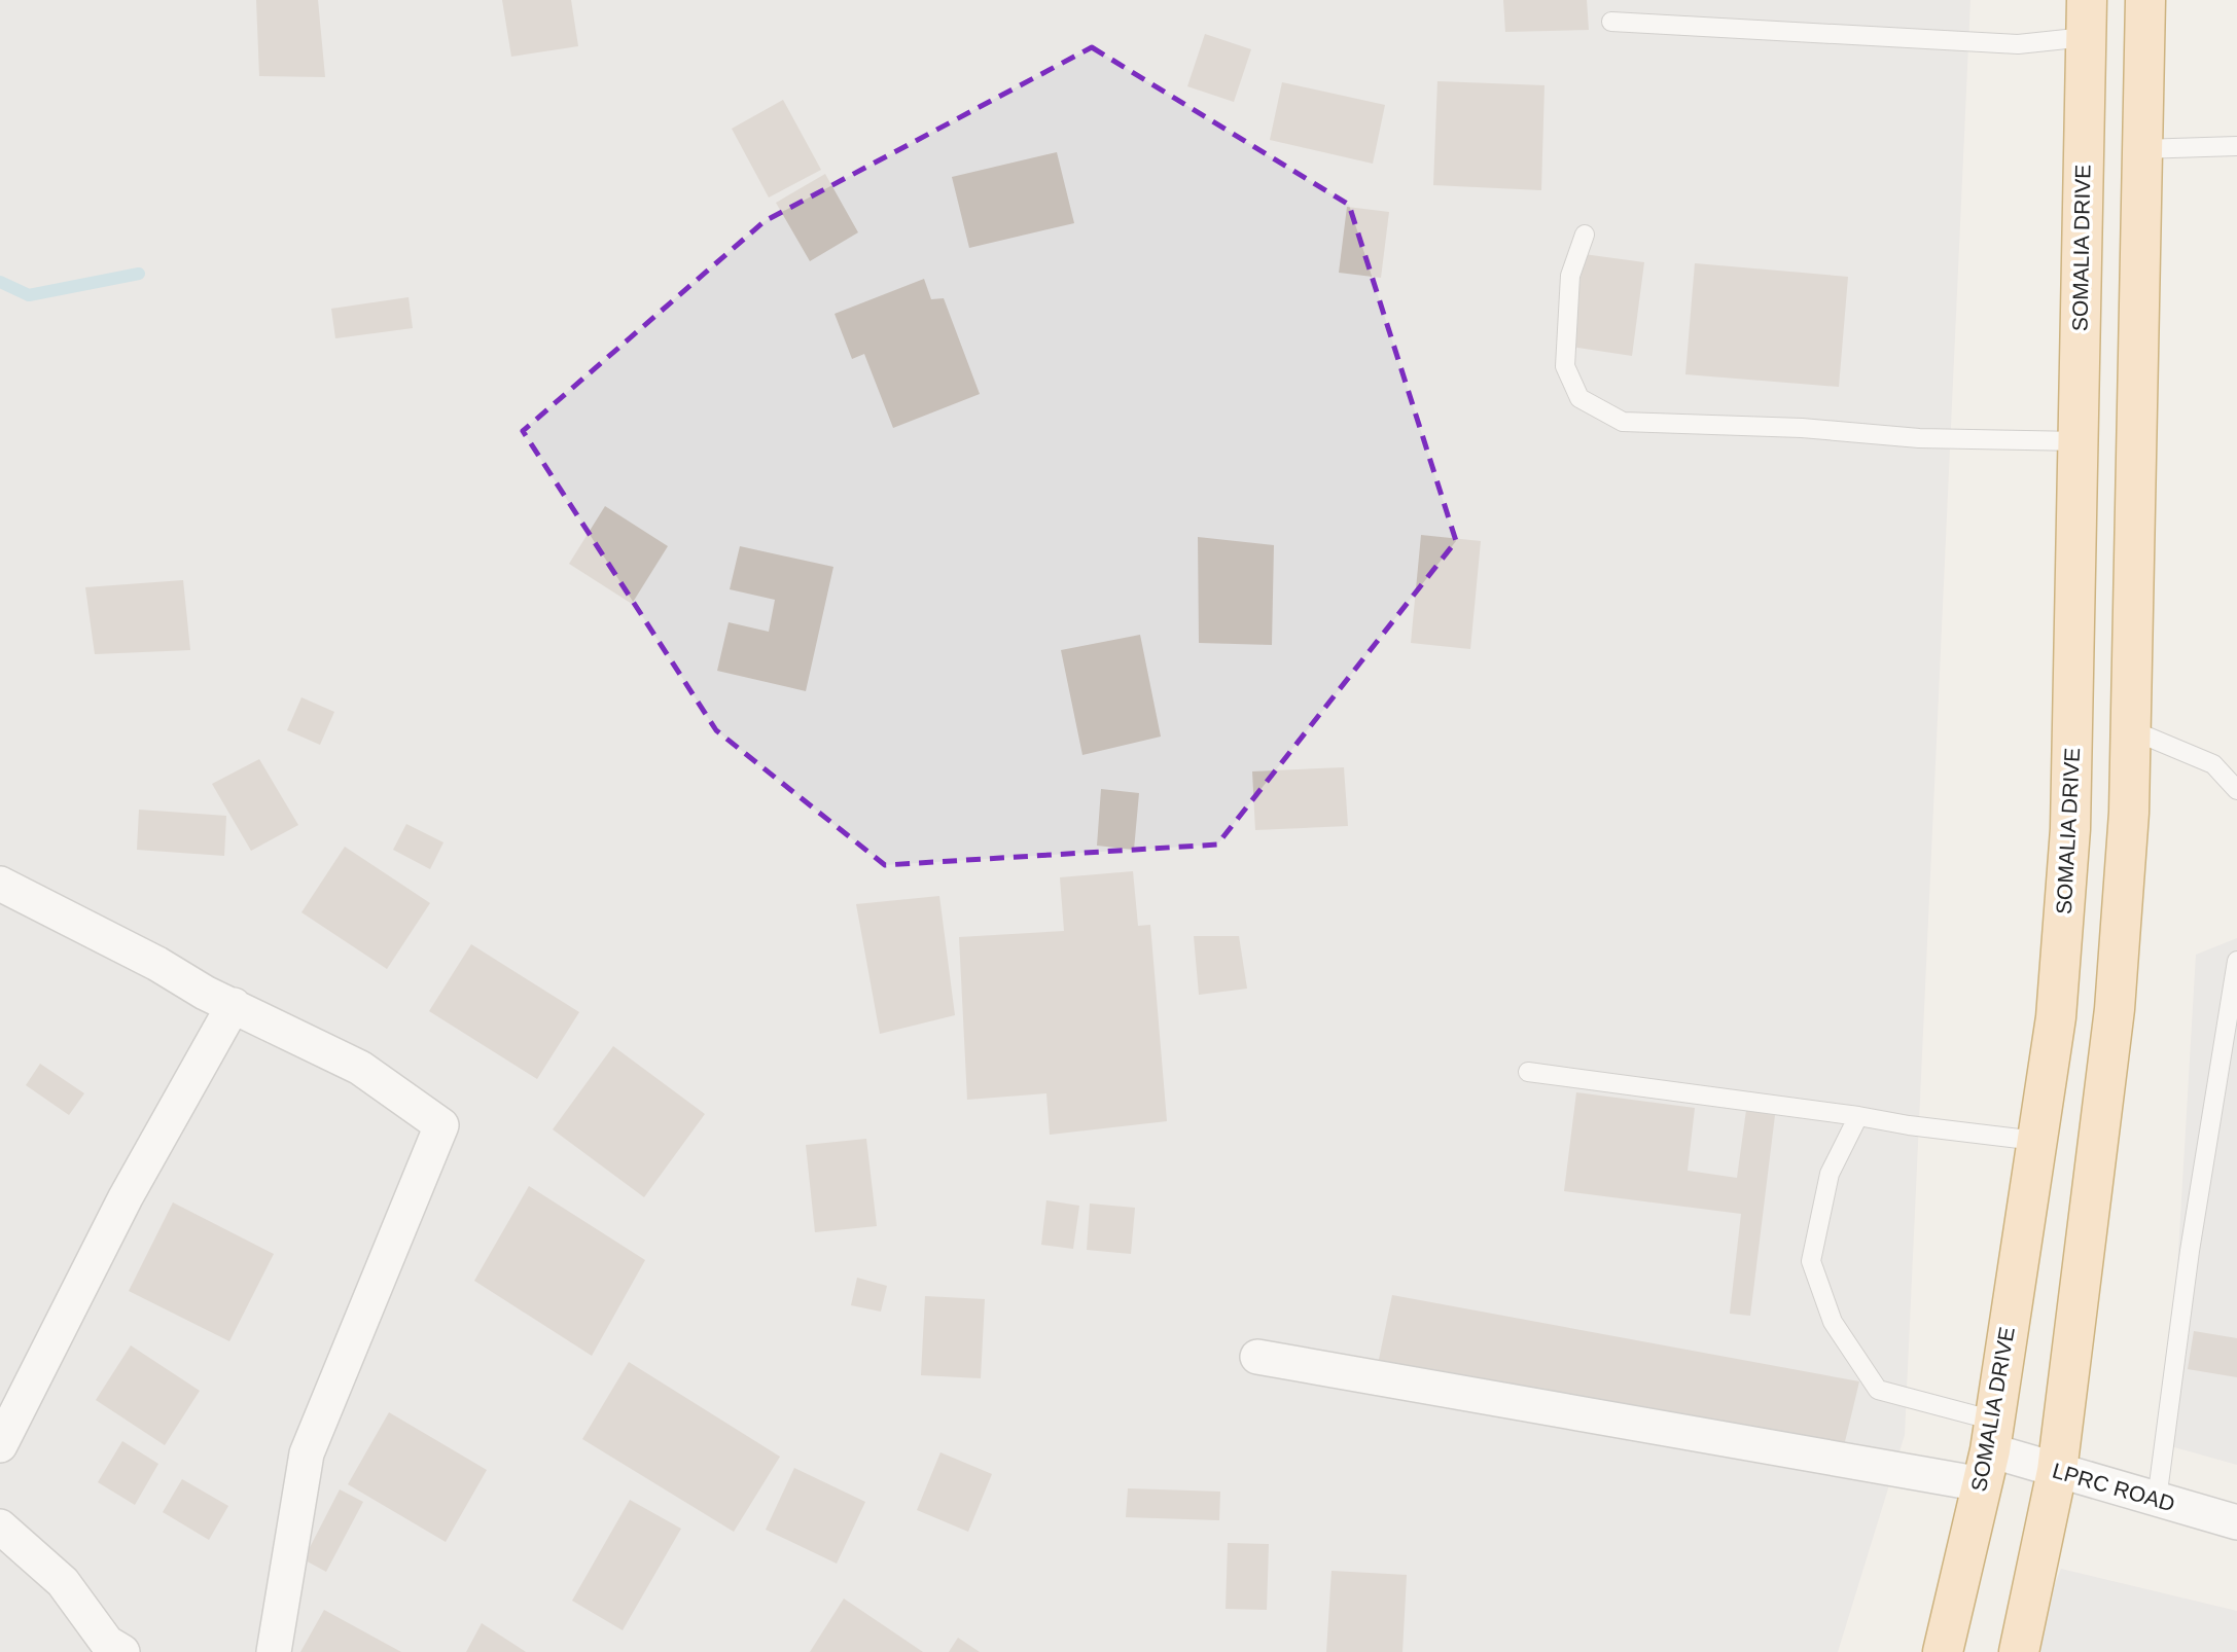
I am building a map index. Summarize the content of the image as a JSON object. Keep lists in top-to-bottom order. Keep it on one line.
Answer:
{"streets":{"main road":["SOMALIA DRIVE"],"street":["LPRC ROAD"]},"crossings":[["SOMALIA DRIVE","LPRC ROAD"]]}
